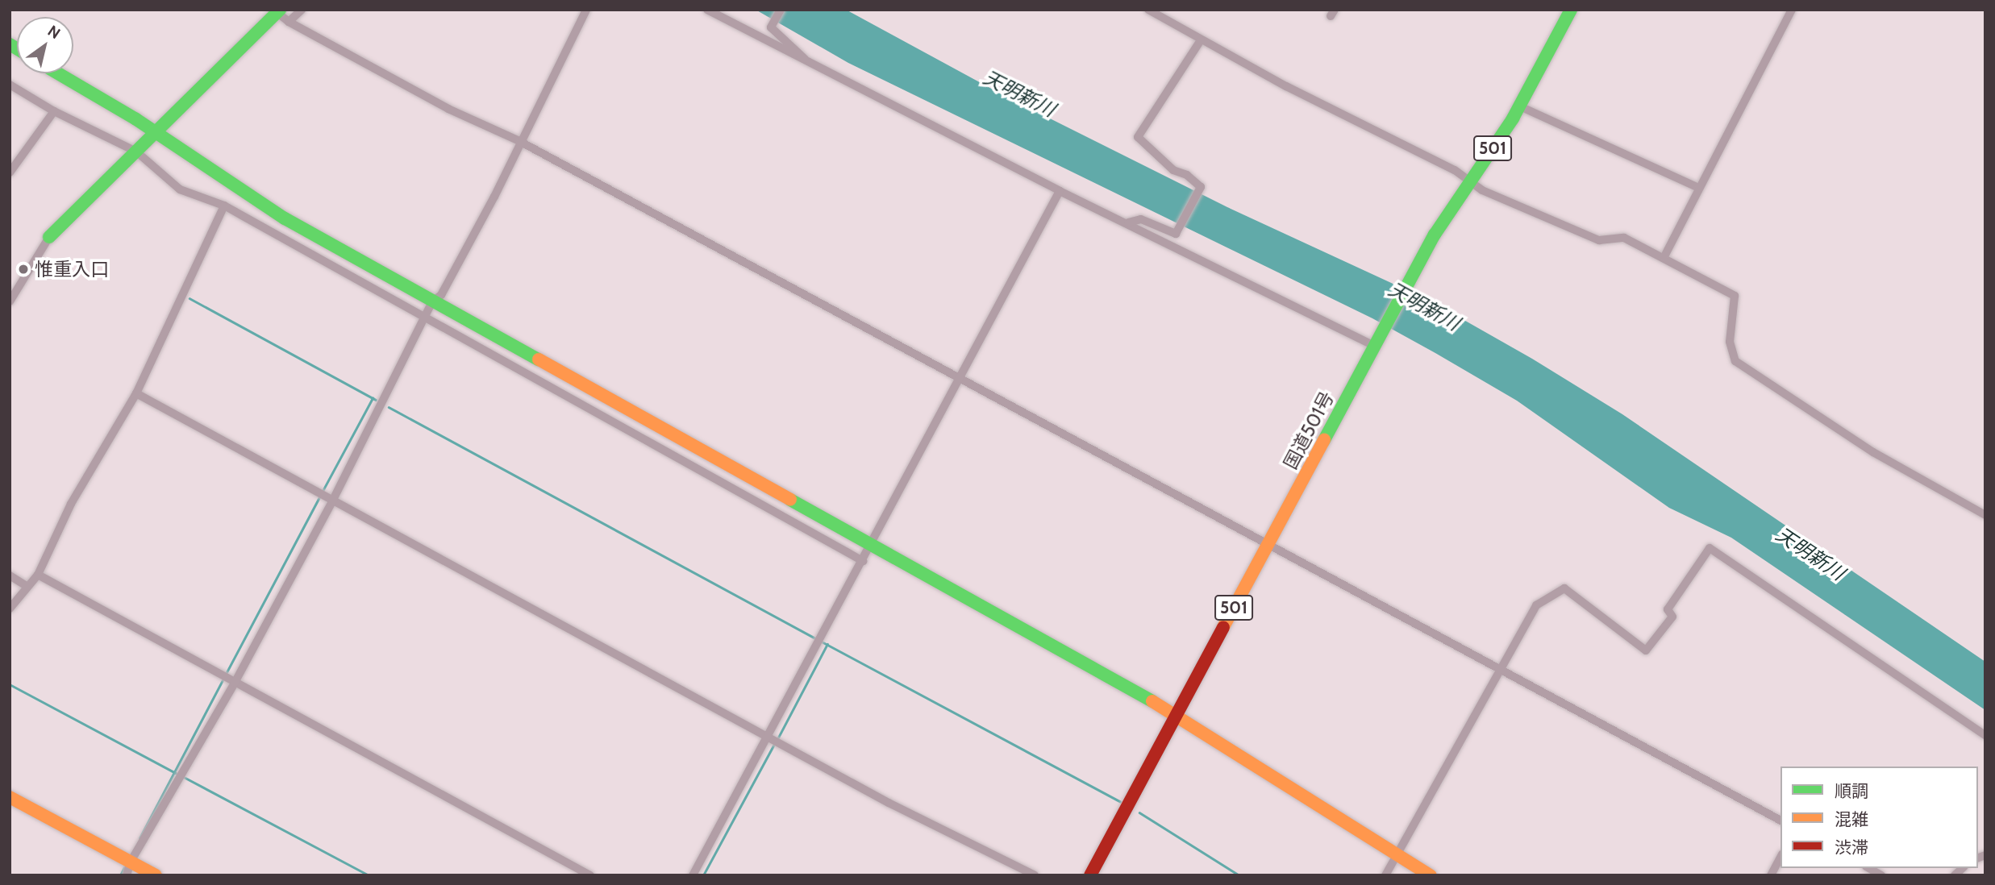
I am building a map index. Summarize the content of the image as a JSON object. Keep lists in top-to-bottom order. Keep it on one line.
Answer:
{"streets":{"main road":["501","国道501号"]},"water":["天明新川"],"places":["惟重入口"],"legend":["順調","混雑","渋滞"],"north":"top right"}
